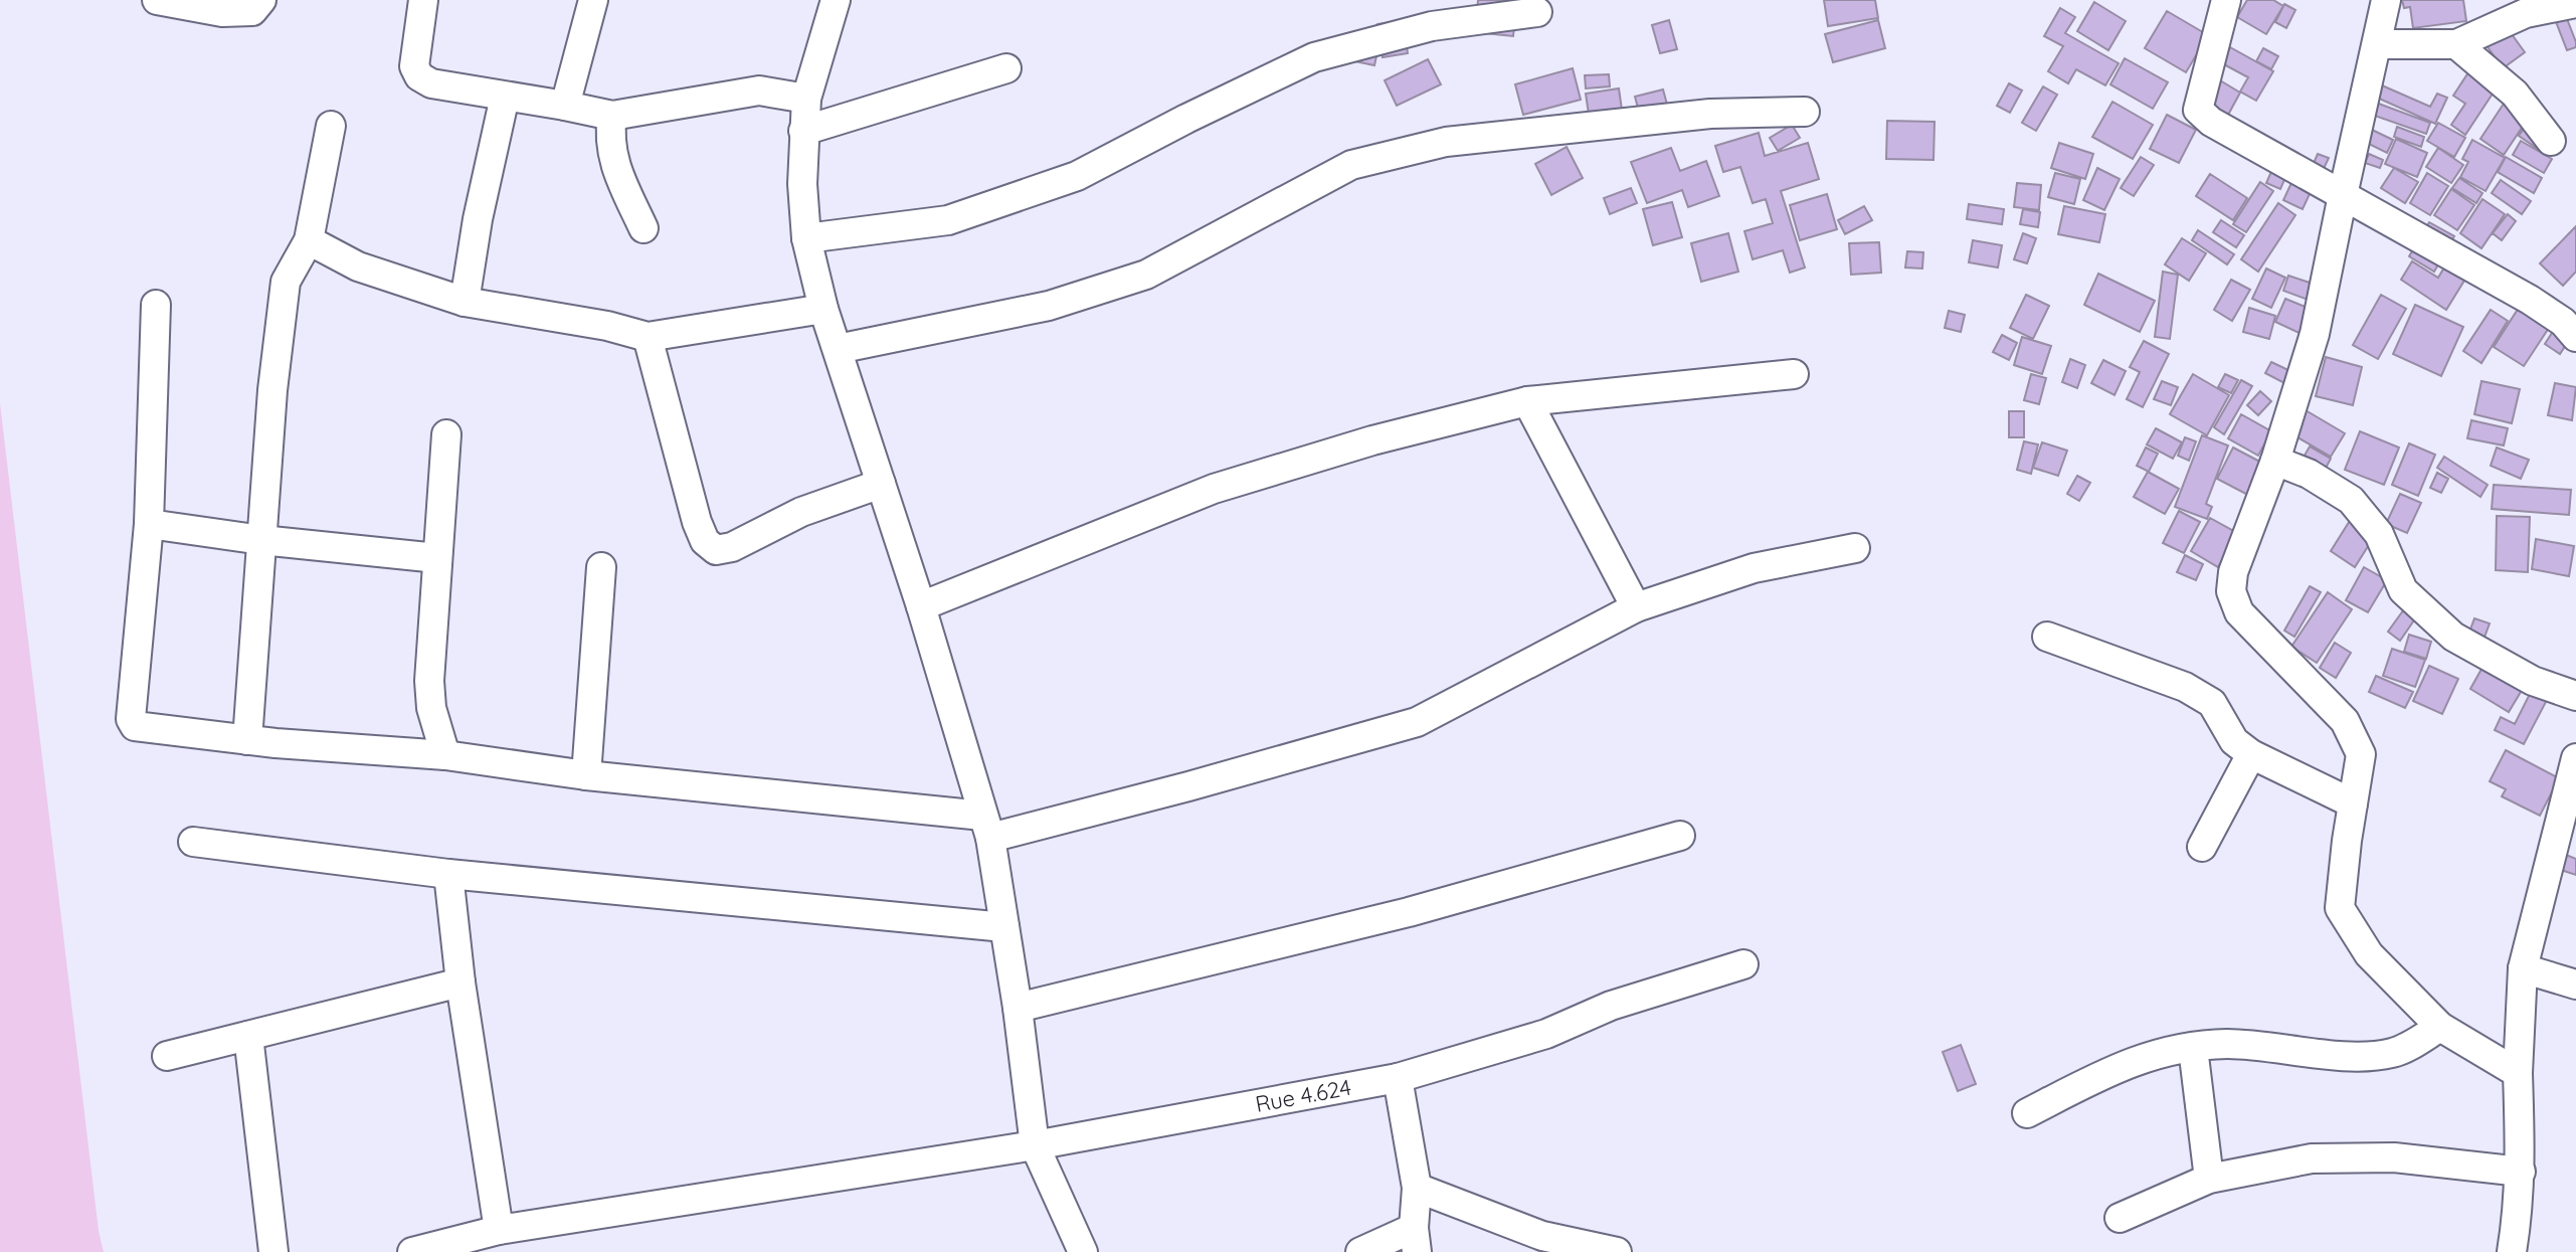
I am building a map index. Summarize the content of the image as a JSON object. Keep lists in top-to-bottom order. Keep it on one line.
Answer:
{"streets":{"street":["Rue 4.624"]}}
